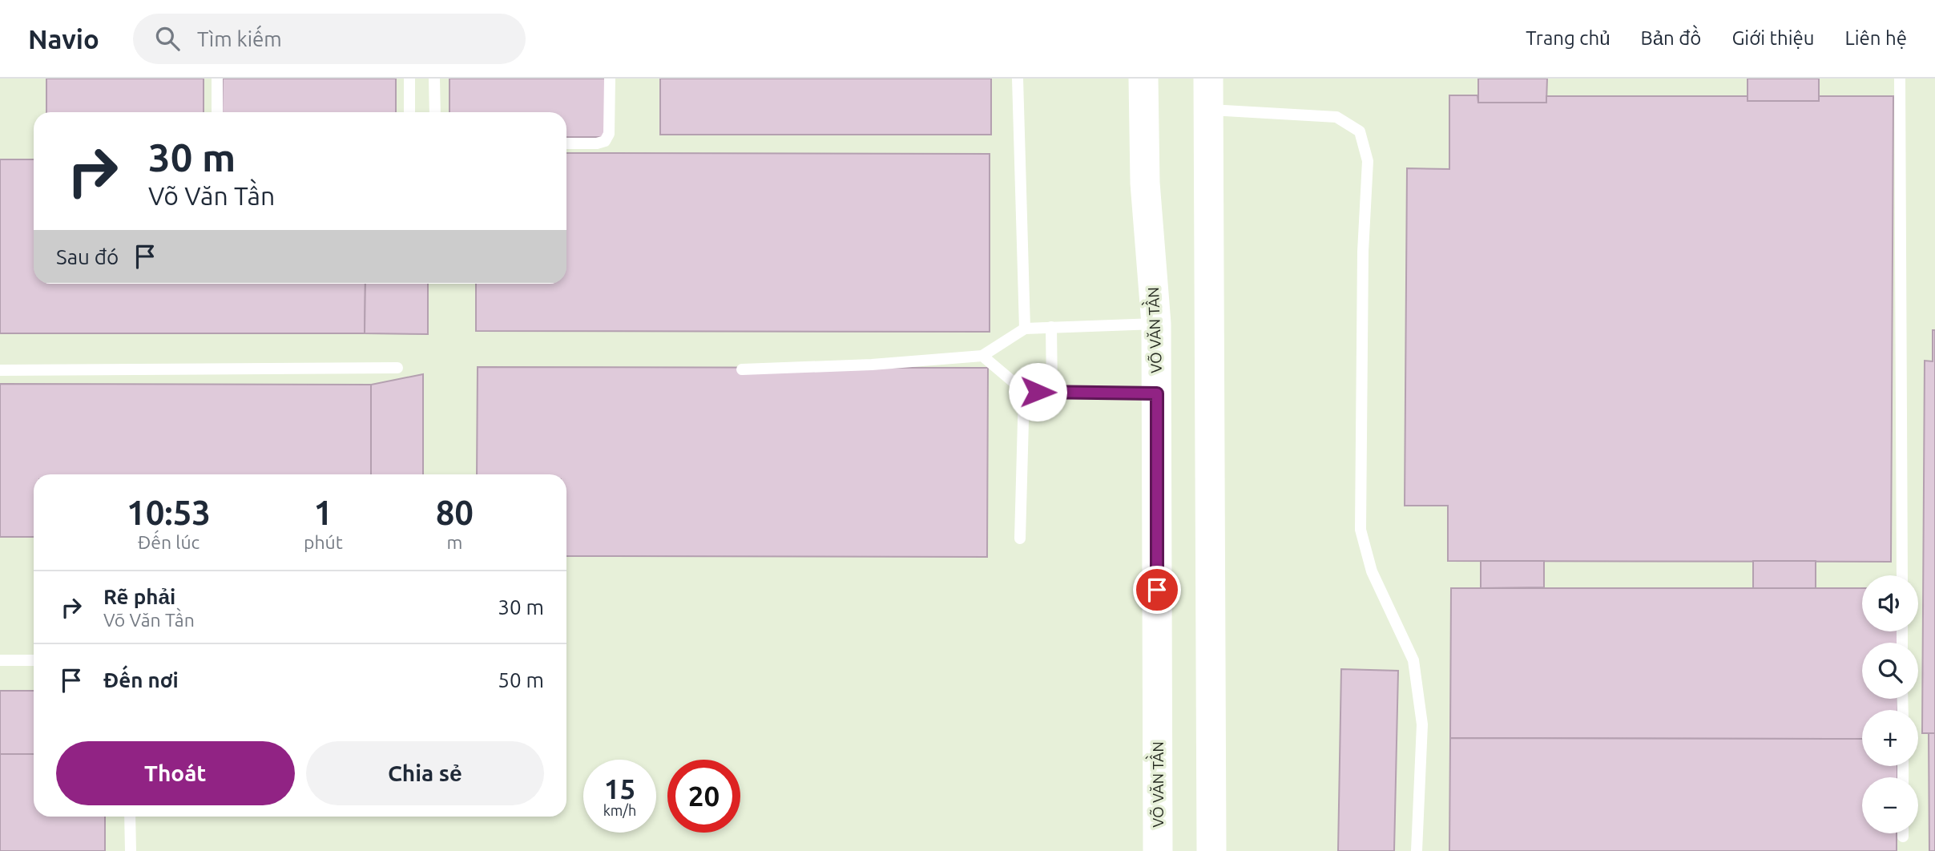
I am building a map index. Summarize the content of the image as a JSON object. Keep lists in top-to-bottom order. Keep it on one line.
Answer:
{"streets":{"street":["VÕ VĂN TẦN"]},"page":{"header":"Navio","search":"Tìm kiếm","nav":["Trang chủ","Bản đồ","Giới thiệu","Liên hệ"],"turn":["30 m","Võ Văn Tần"],"then":"Sau đó","eta":["10:53","Đến lúc","1","phút","80","m"],"list":[{"name":"Rẽ phải","note":"Võ Văn Tần","value":"30 m"},{"name":"Đến nơi","value":"50 m"}],"map_buttons":["+","−"],"buttons":["Thoát","Chia sẻ"],"speed":"15 km/h","limit":"20"}}
